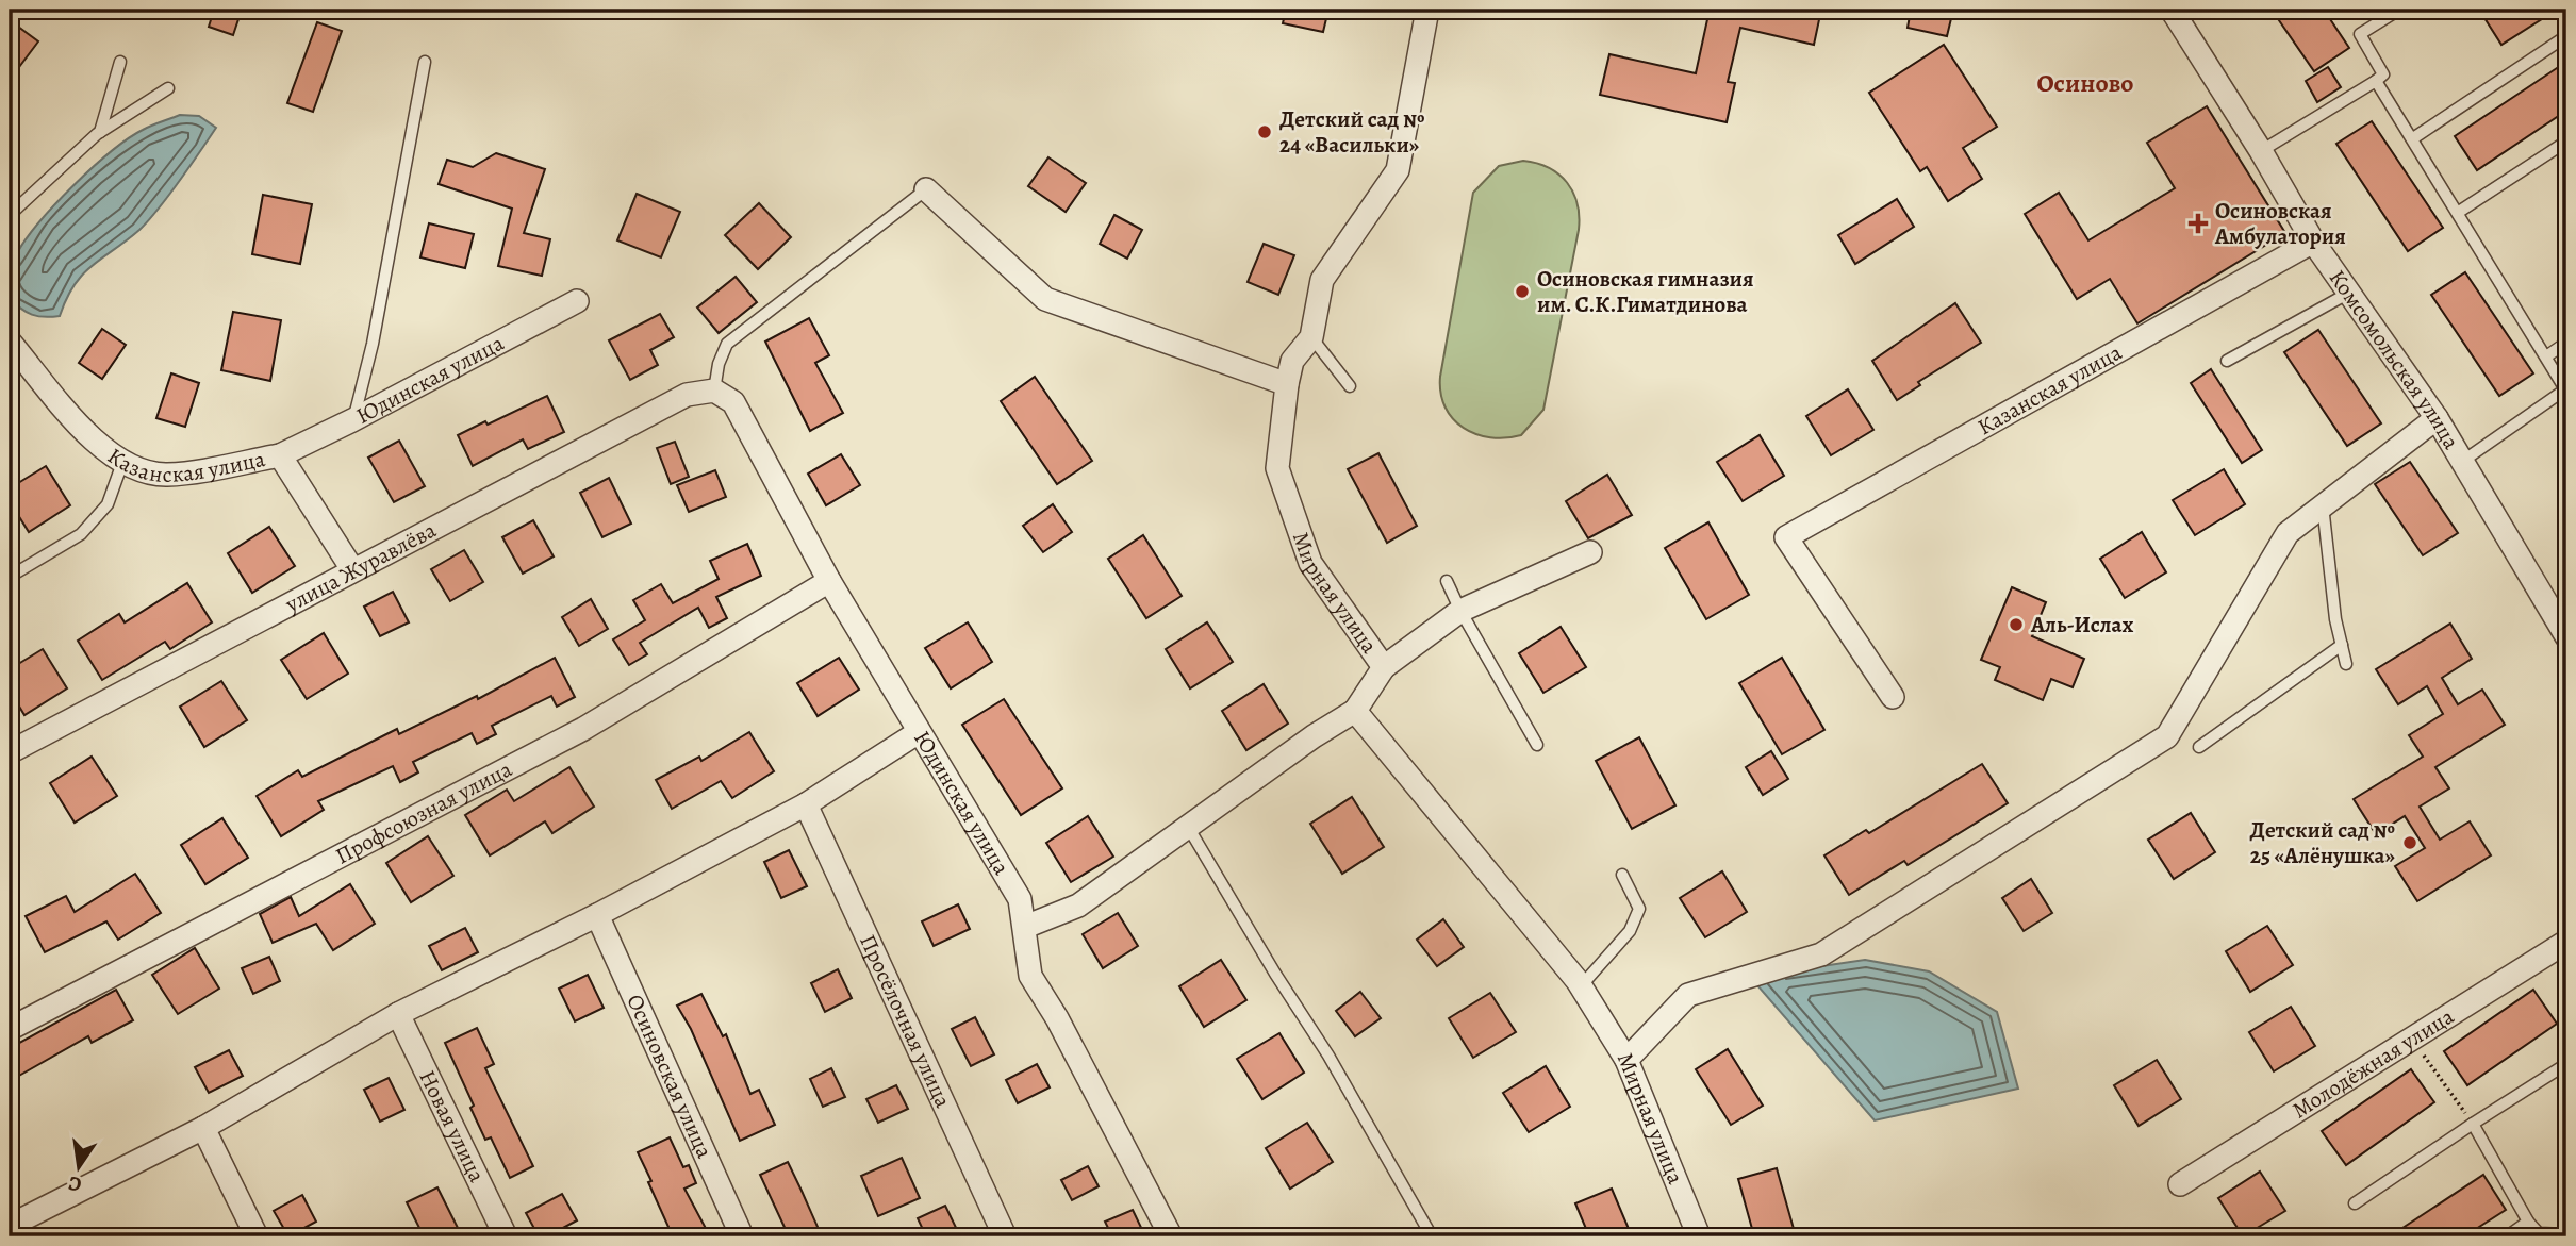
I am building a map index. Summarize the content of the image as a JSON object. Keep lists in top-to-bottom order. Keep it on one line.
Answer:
{"streets":{"street":["Комсомольская улица","Юдинская улица","Казанская улица","улица Журавлёва","Мирная улица","Профсоюзная улица","Просёлочная улица","Молодёжная улица","Осиновская улица","Новая улица"]},"crossings":[["Комсомольская улица","Казанская улица"],["Юдинская улица","Казанская улица"],["Юдинская улица","улица Журавлёва"],["Юдинская улица","Профсоюзная улица"],["Казанская улица","улица Журавлёва"]],"districts":["Осиново"],"places":{"other":["Детский сад № 24 «Васильки»","Осиновская гимназия им. С.К.Гиматдинова","Аль-Ислах","Детский сад № 25 «Алёнушка»"],"health":["Осиновская Амбулатория"]},"north":"bottom"}
